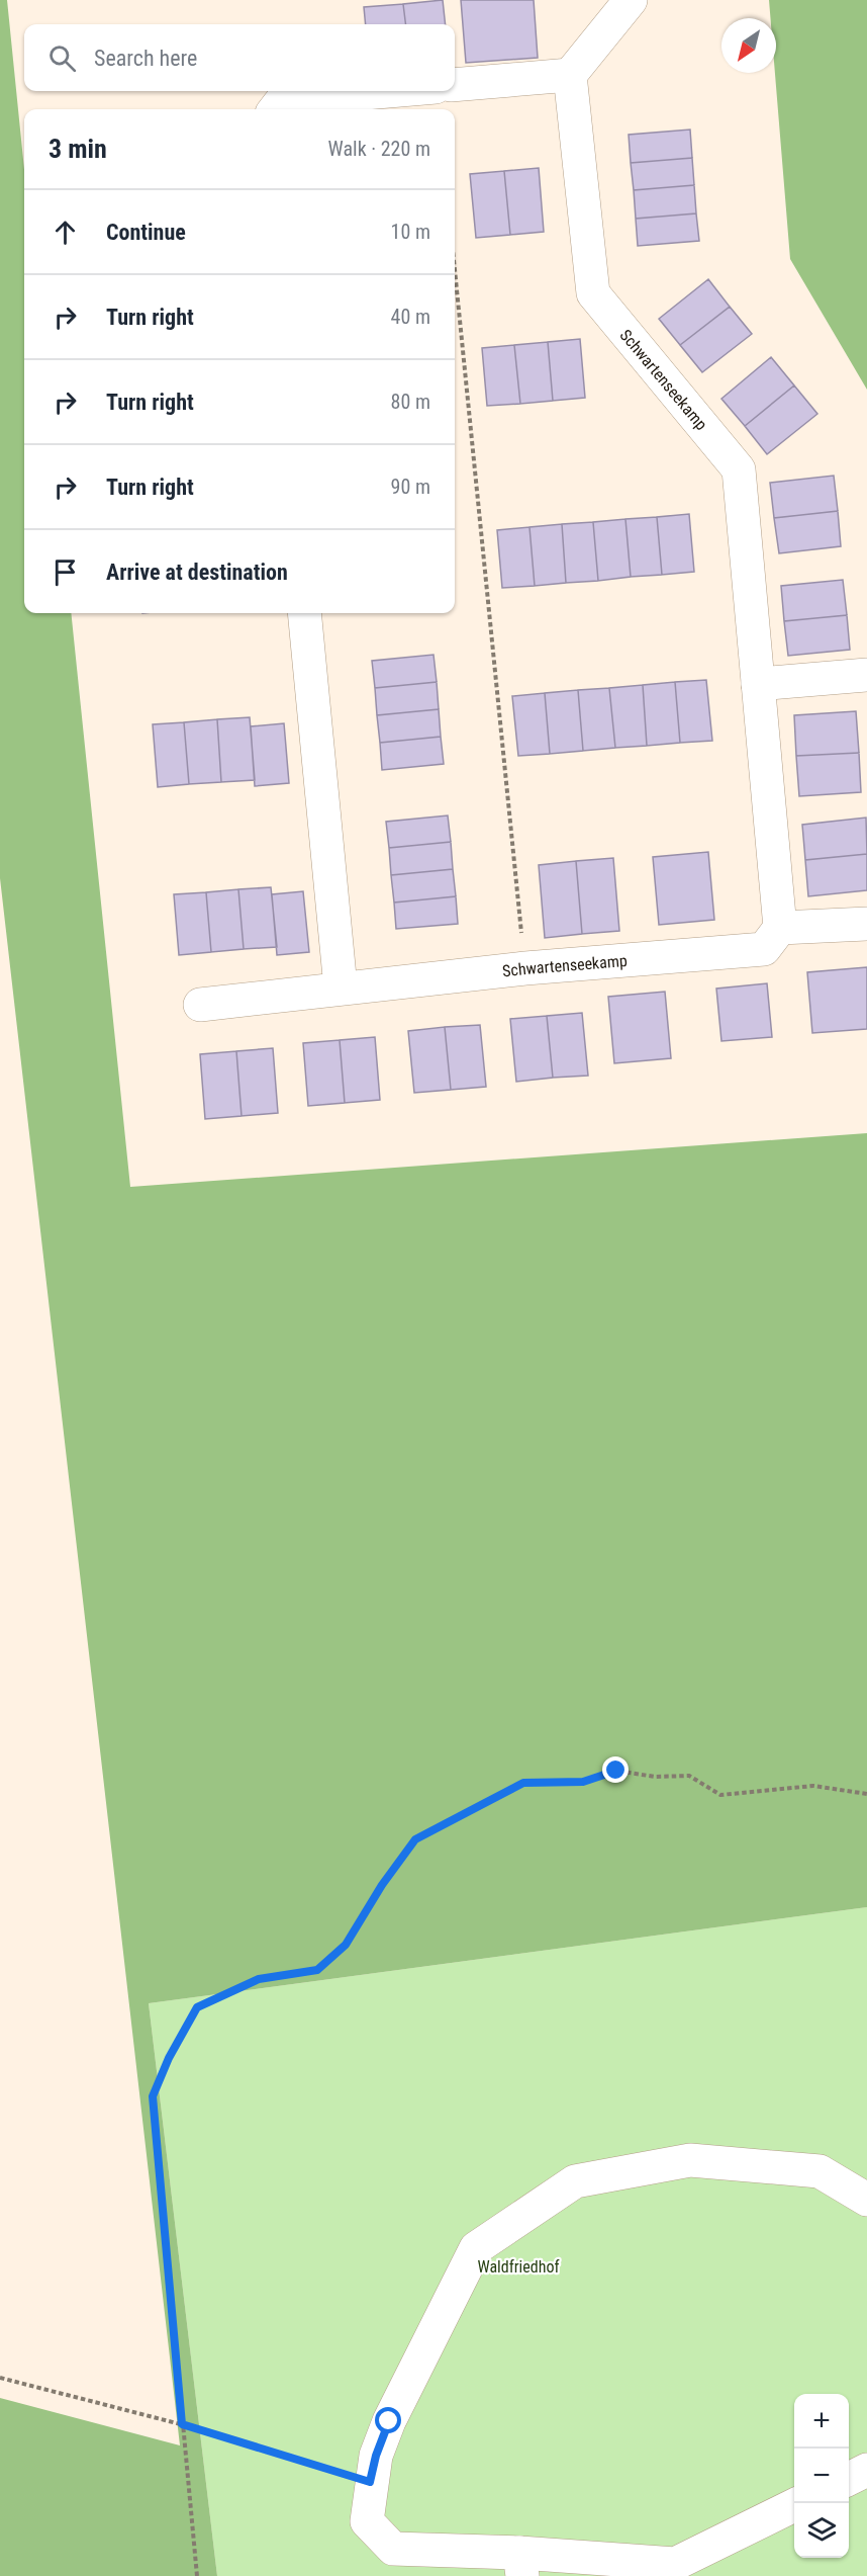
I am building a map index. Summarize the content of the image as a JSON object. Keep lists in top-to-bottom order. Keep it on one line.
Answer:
{"streets":{"street":["Schwartenseekamp"]},"parks":["Waldfriedhof"],"north":"bottom left","page":{"search":"Search here","heading":["3 min","Walk · 220 m"],"list":[["Continue","10 m"],["Turn right","40 m"],["Turn right","80 m"],["Turn right","90 m"],"Arrive at destination"],"map_buttons":["+","−"]}}
